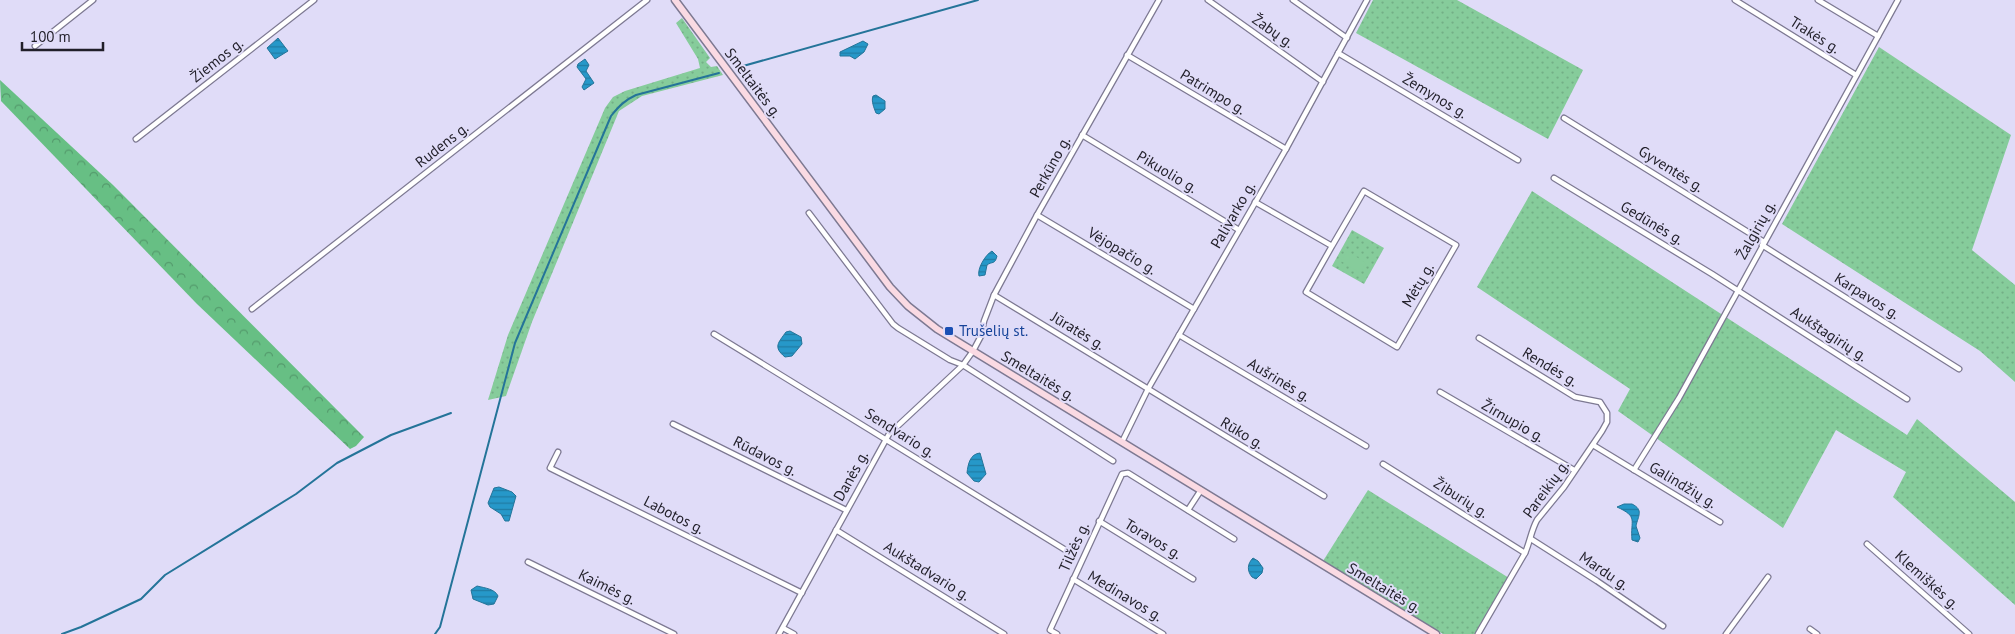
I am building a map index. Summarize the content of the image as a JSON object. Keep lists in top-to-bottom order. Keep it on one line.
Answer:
{"streets":{"main road":["Smeltaitės g."],"street":["Žabų g.","Trakės g.","Žiemos g.","Patrimpo g.","Žemynos g.","Rudens g.","Perkūno g.","Gyventės g.","Pikuolio g.","Palivarko g.","Gedūnės g.","Žalgirių g.","Vėjopačio g.","Mėtų g.","Karpavos g.","Jūratės g.","Aukštagirių g.","Rendės g.","Aušrinės g.","Žirnupio g.","Sendvario g.","Rūko g.","Rūdavos g.","Danės g.","Galindžių g.","Pareikių g.","Žiburių g.","Labotos g.","Toravos g.","Tilžės g.","Aukštadvario g.","Mardu g.","Klemiškės g.","Kaimės g.","Medinavos g."]},"crossings":[["Žabų g.","Palivarko g."],["Trakės g.","Žalgirių g."],["Smeltaitės g.","Perkūno g."],["Smeltaitės g.","Palivarko g."],["Smeltaitės g.","Danės g."],["Patrimpo g.","Perkūno g."],["Patrimpo g.","Palivarko g."],["Žemynos g.","Palivarko g."],["Perkūno g.","Pikuolio g."],["Perkūno g.","Vėjopačio g."],["Perkūno g.","Jūratės g."],["Perkūno g.","Danės g."],["Gyventės g.","Žalgirių g."],["Gyventės g.","Karpavos g."],["Pikuolio g.","Palivarko g."],["Palivarko g.","Vėjopačio g."],["Palivarko g.","Jūratės g."],["Palivarko g.","Aušrinės g."],["Palivarko g.","Rūko g."],["Gedūnės g.","Žalgirių g."],["Gedūnės g.","Aukštagirių g."],["Žalgirių g.","Karpavos g."],["Žalgirių g.","Aukštagirių g."],["Žalgirių g.","Galindžių g."],["Jūratės g.","Rūko g."],["Rendės g.","Pareikių g."],["Žirnupio g.","Pareikių g."],["Sendvario g.","Danės g."],["Rūdavos g.","Danės g."],["Danės g.","Labotos g."],["Danės g.","Aukštadvario g."],["Galindžių g.","Pareikių g."],["Pareikių g.","Žiburių g."],["Pareikių g.","Mardu g."],["Toravos g.","Tilžės g."],["Tilžės g.","Medinavos g."]],"places":{"transit":["Trušelių st."]},"scale_bar":"100 m"}
